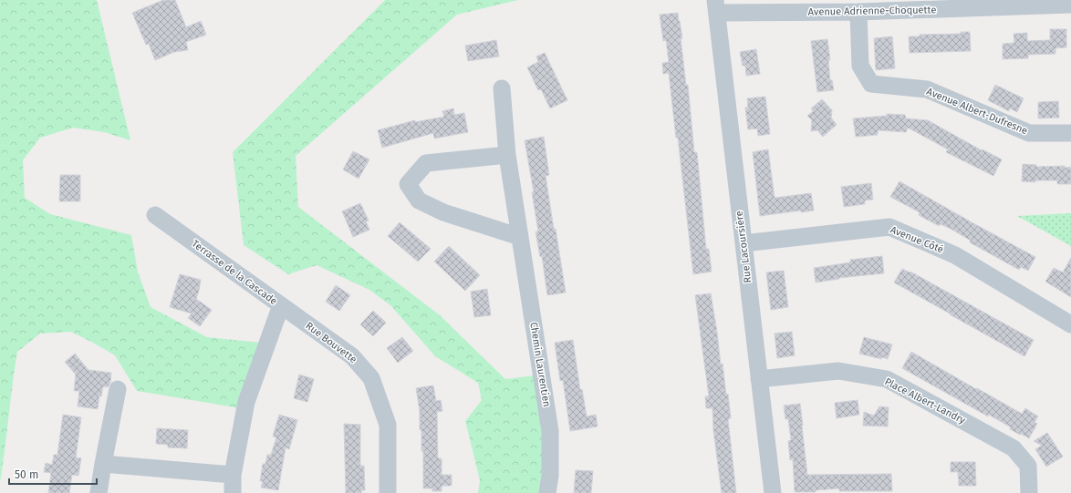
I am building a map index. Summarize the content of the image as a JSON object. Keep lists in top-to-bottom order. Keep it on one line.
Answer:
{"streets":{"street":["Avenue Adrienne-Choquette","Avenue Albert-Dufresne","Avenue Côté","Rue Lacoursière","Terrasse de la Cascade","Rue Bouvette","Chemin Laurentien","Place Albert-Landry"]},"crossings":[["Avenue Adrienne-Choquette","Avenue Albert-Dufresne"],["Avenue Adrienne-Choquette","Rue Lacoursière"],["Avenue Côté","Rue Lacoursière"],["Rue Lacoursière","Place Albert-Landry"],["Terrasse de la Cascade","Rue Bouvette"]],"scale_bar":"50 m"}
